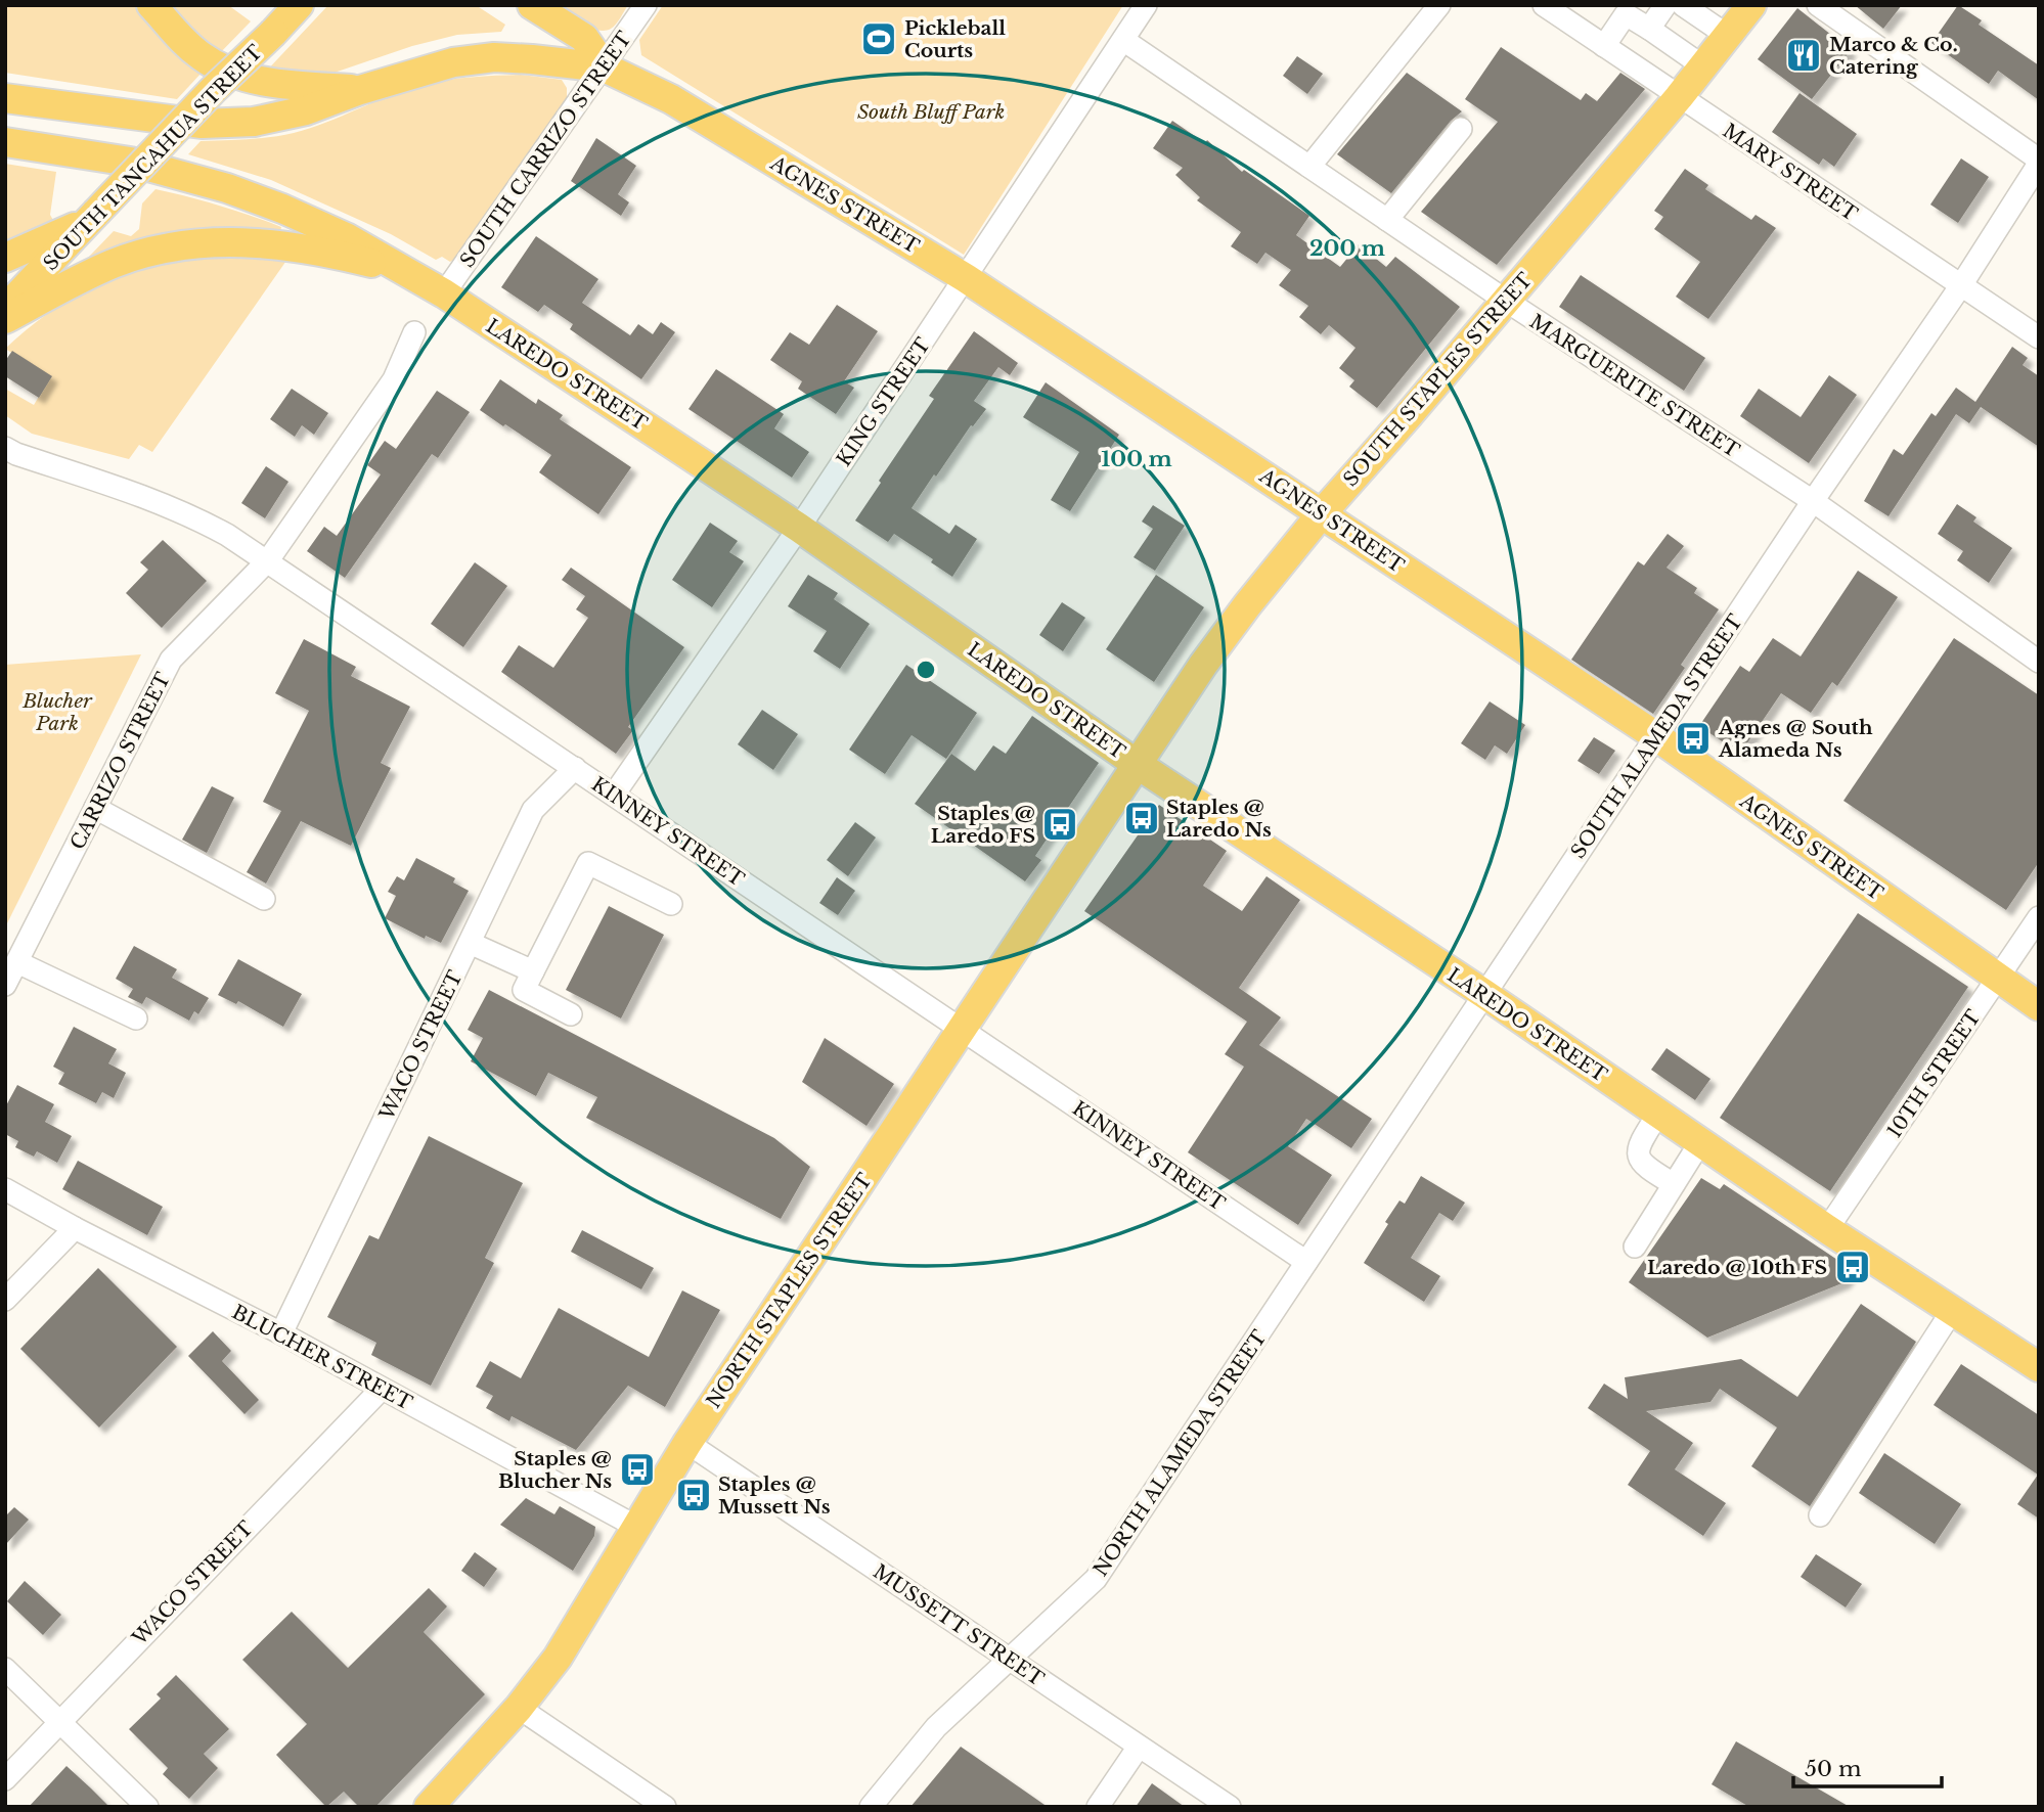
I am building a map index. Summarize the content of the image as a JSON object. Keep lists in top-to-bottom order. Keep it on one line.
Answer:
{"streets":{"main road":["SOUTH TANCAHUA STREET","AGNES STREET","LAREDO STREET","SOUTH STAPLES STREET","NORTH STAPLES STREET"],"street":["SOUTH CARRIZO STREET","MARY STREET","MARGUERITE STREET","KING STREET","SOUTH ALAMEDA STREET","CARRIZO STREET","KINNEY STREET","WACO STREET","10TH STREET","BLUCHER STREET","NORTH ALAMEDA STREET","MUSSETT STREET"]},"crossings":[["SOUTH CARRIZO STREET","AGNES STREET"],["SOUTH CARRIZO STREET","LAREDO STREET"],["MARY STREET","SOUTH STAPLES STREET"],["MARY STREET","SOUTH ALAMEDA STREET"],["AGNES STREET","SOUTH STAPLES STREET"],["AGNES STREET","KING STREET"],["AGNES STREET","SOUTH ALAMEDA STREET"],["AGNES STREET","10TH STREET"],["LAREDO STREET","SOUTH STAPLES STREET"],["LAREDO STREET","KING STREET"],["LAREDO STREET","SOUTH ALAMEDA STREET"],["LAREDO STREET","10TH STREET"],["LAREDO STREET","NORTH STAPLES STREET"],["SOUTH STAPLES STREET","MARGUERITE STREET"],["SOUTH STAPLES STREET","NORTH STAPLES STREET"],["MARGUERITE STREET","KING STREET"],["MARGUERITE STREET","SOUTH ALAMEDA STREET"],["KING STREET","KINNEY STREET"],["SOUTH ALAMEDA STREET","KINNEY STREET"],["SOUTH ALAMEDA STREET","NORTH ALAMEDA STREET"],["CARRIZO STREET","KINNEY STREET"],["KINNEY STREET","WACO STREET"],["KINNEY STREET","NORTH STAPLES STREET"],["WACO STREET","BLUCHER STREET"],["NORTH STAPLES STREET","BLUCHER STREET"],["NORTH STAPLES STREET","MUSSETT STREET"],["NORTH ALAMEDA STREET","MUSSETT STREET"]],"parks":["South Bluff Park","Blucher Park"],"places":{"sports":["Pickleball Courts"],"restaurant":["Marco & Co. Catering"],"bus stop":["Agnes @ South Alameda Ns","Staples @ Laredo Ns","Staples @ Laredo FS","Laredo @ 10th FS","Staples @ Blucher Ns","Staples @ Mussett Ns"]},"scale_bar":"50 m","rings":["200 m","100 m"]}
